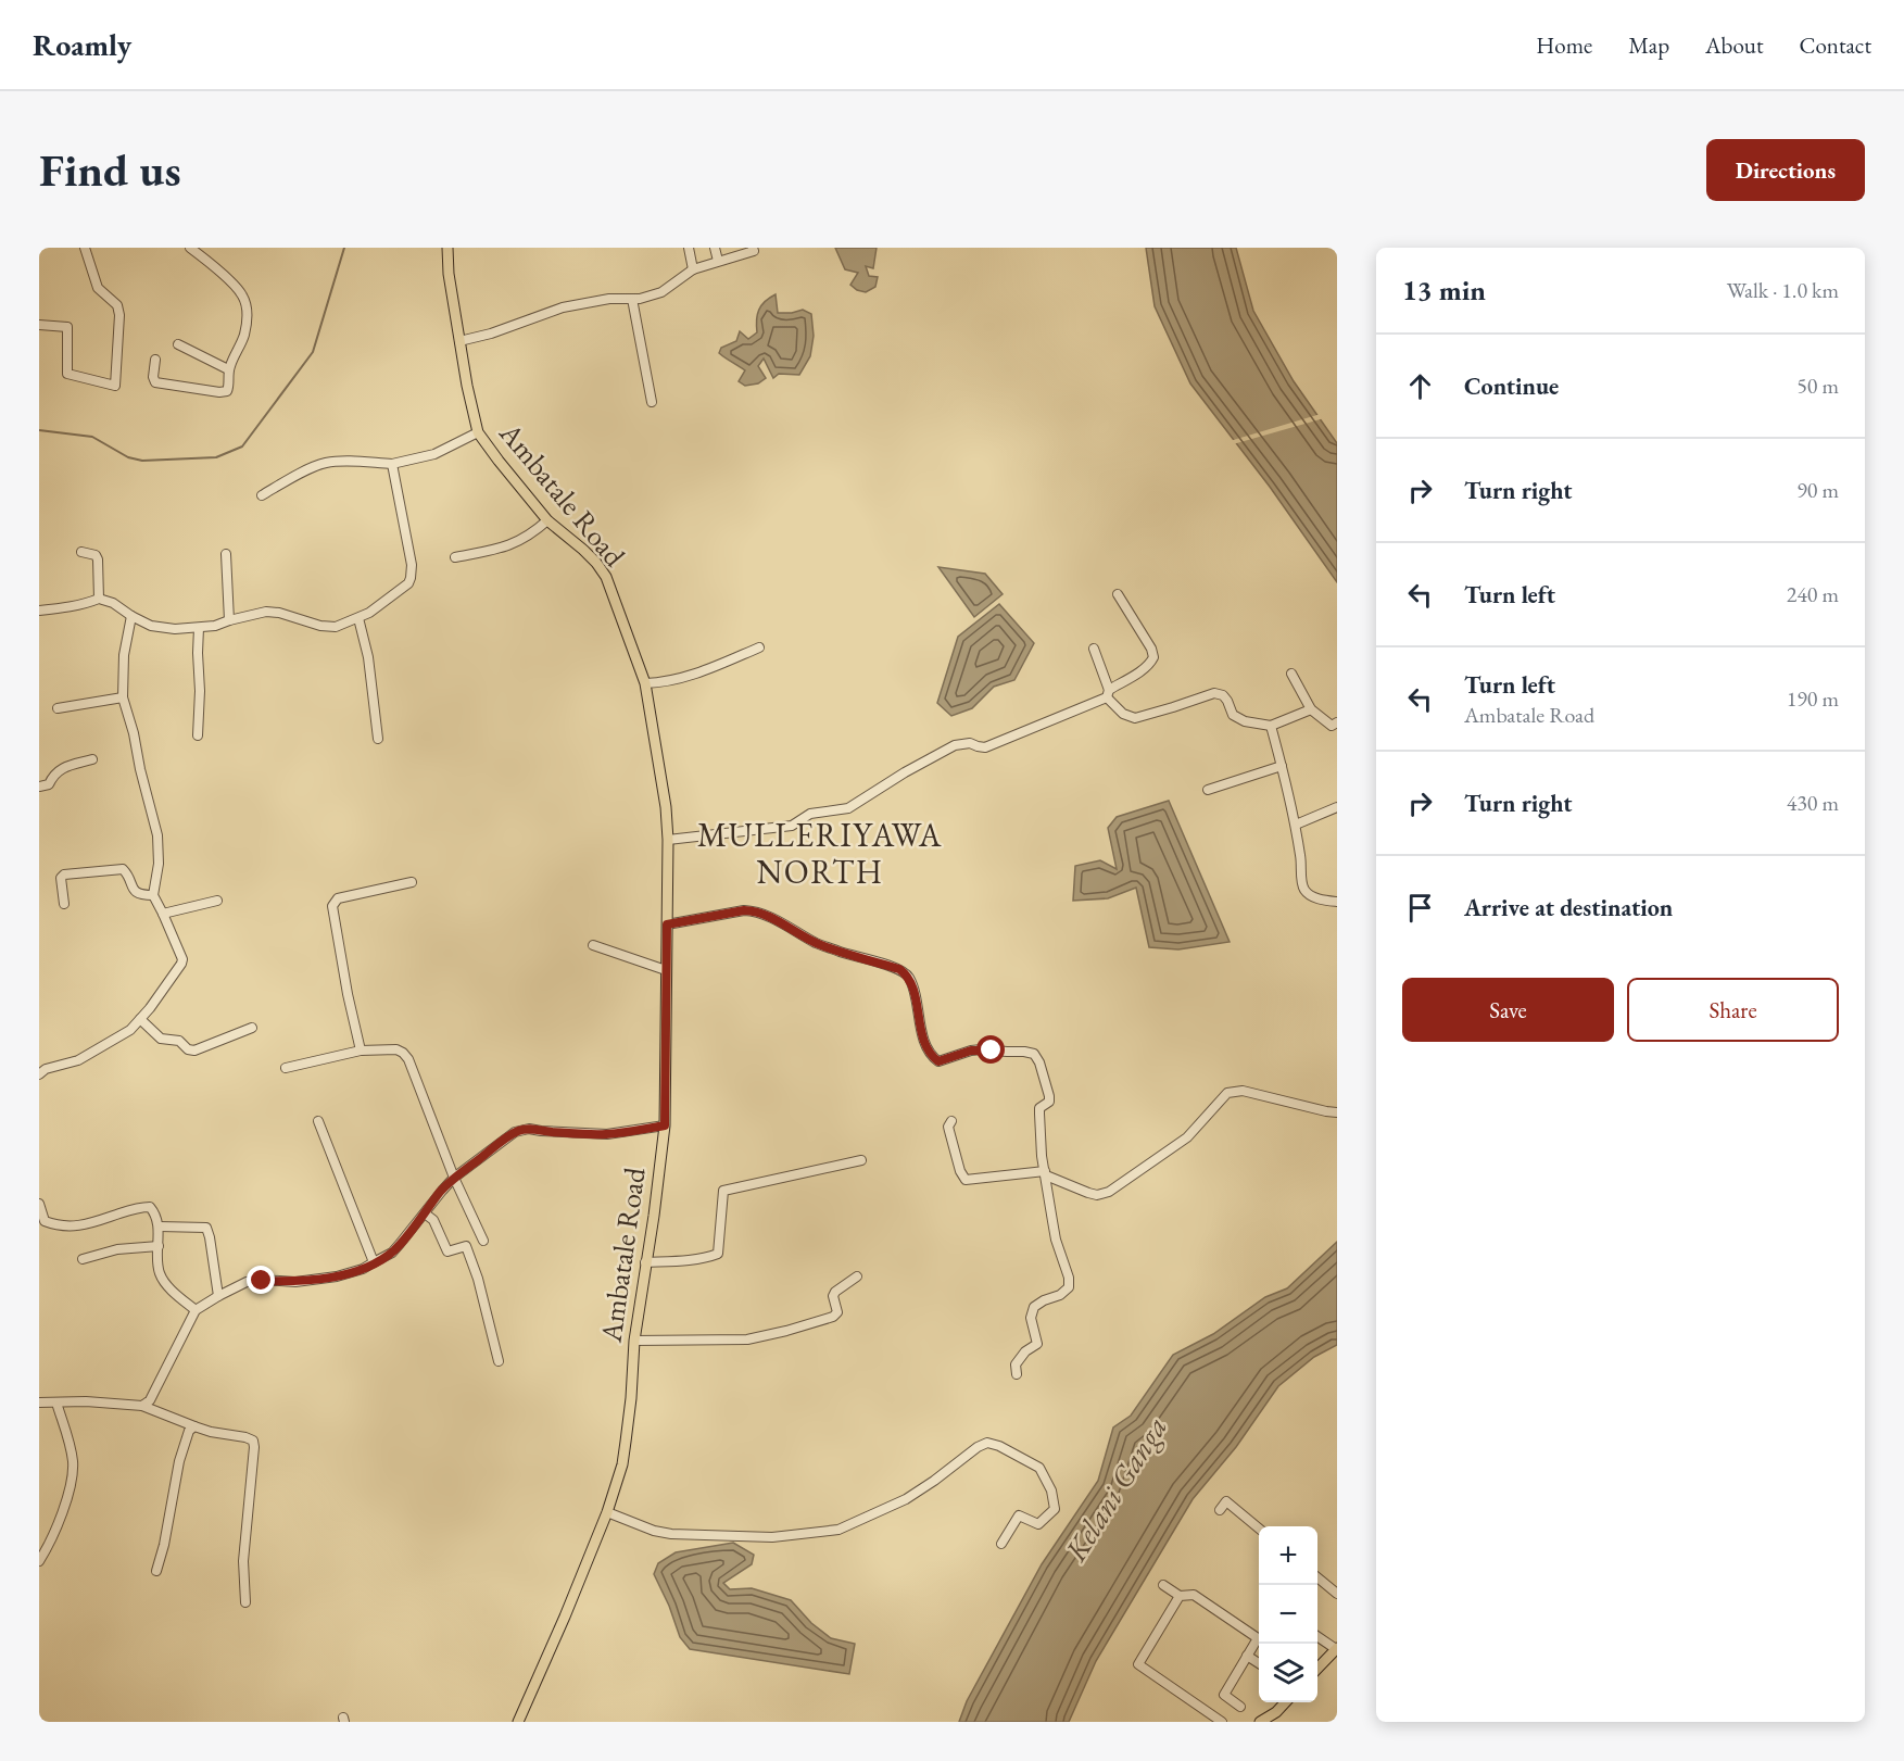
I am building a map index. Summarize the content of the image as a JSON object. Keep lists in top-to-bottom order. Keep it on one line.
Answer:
{"streets":{"main road":["Ambatale Road"]},"districts":["MULLERIYAWA NORTH"],"water":["Kelani Ganga"],"page":{"header":"Roamly","nav":["Home","Map","About","Contact"],"buttons":["Directions",["Save","Share"]],"title":"Find us","heading":["13 min","Walk · 1.0 km"],"list":[["Continue","50 m"],["Turn right","90 m"],["Turn left","240 m"],["Turn left","Ambatale Road","190 m"],["Turn right","430 m"],"Arrive at destination"],"map_buttons":["+","−"]}}
